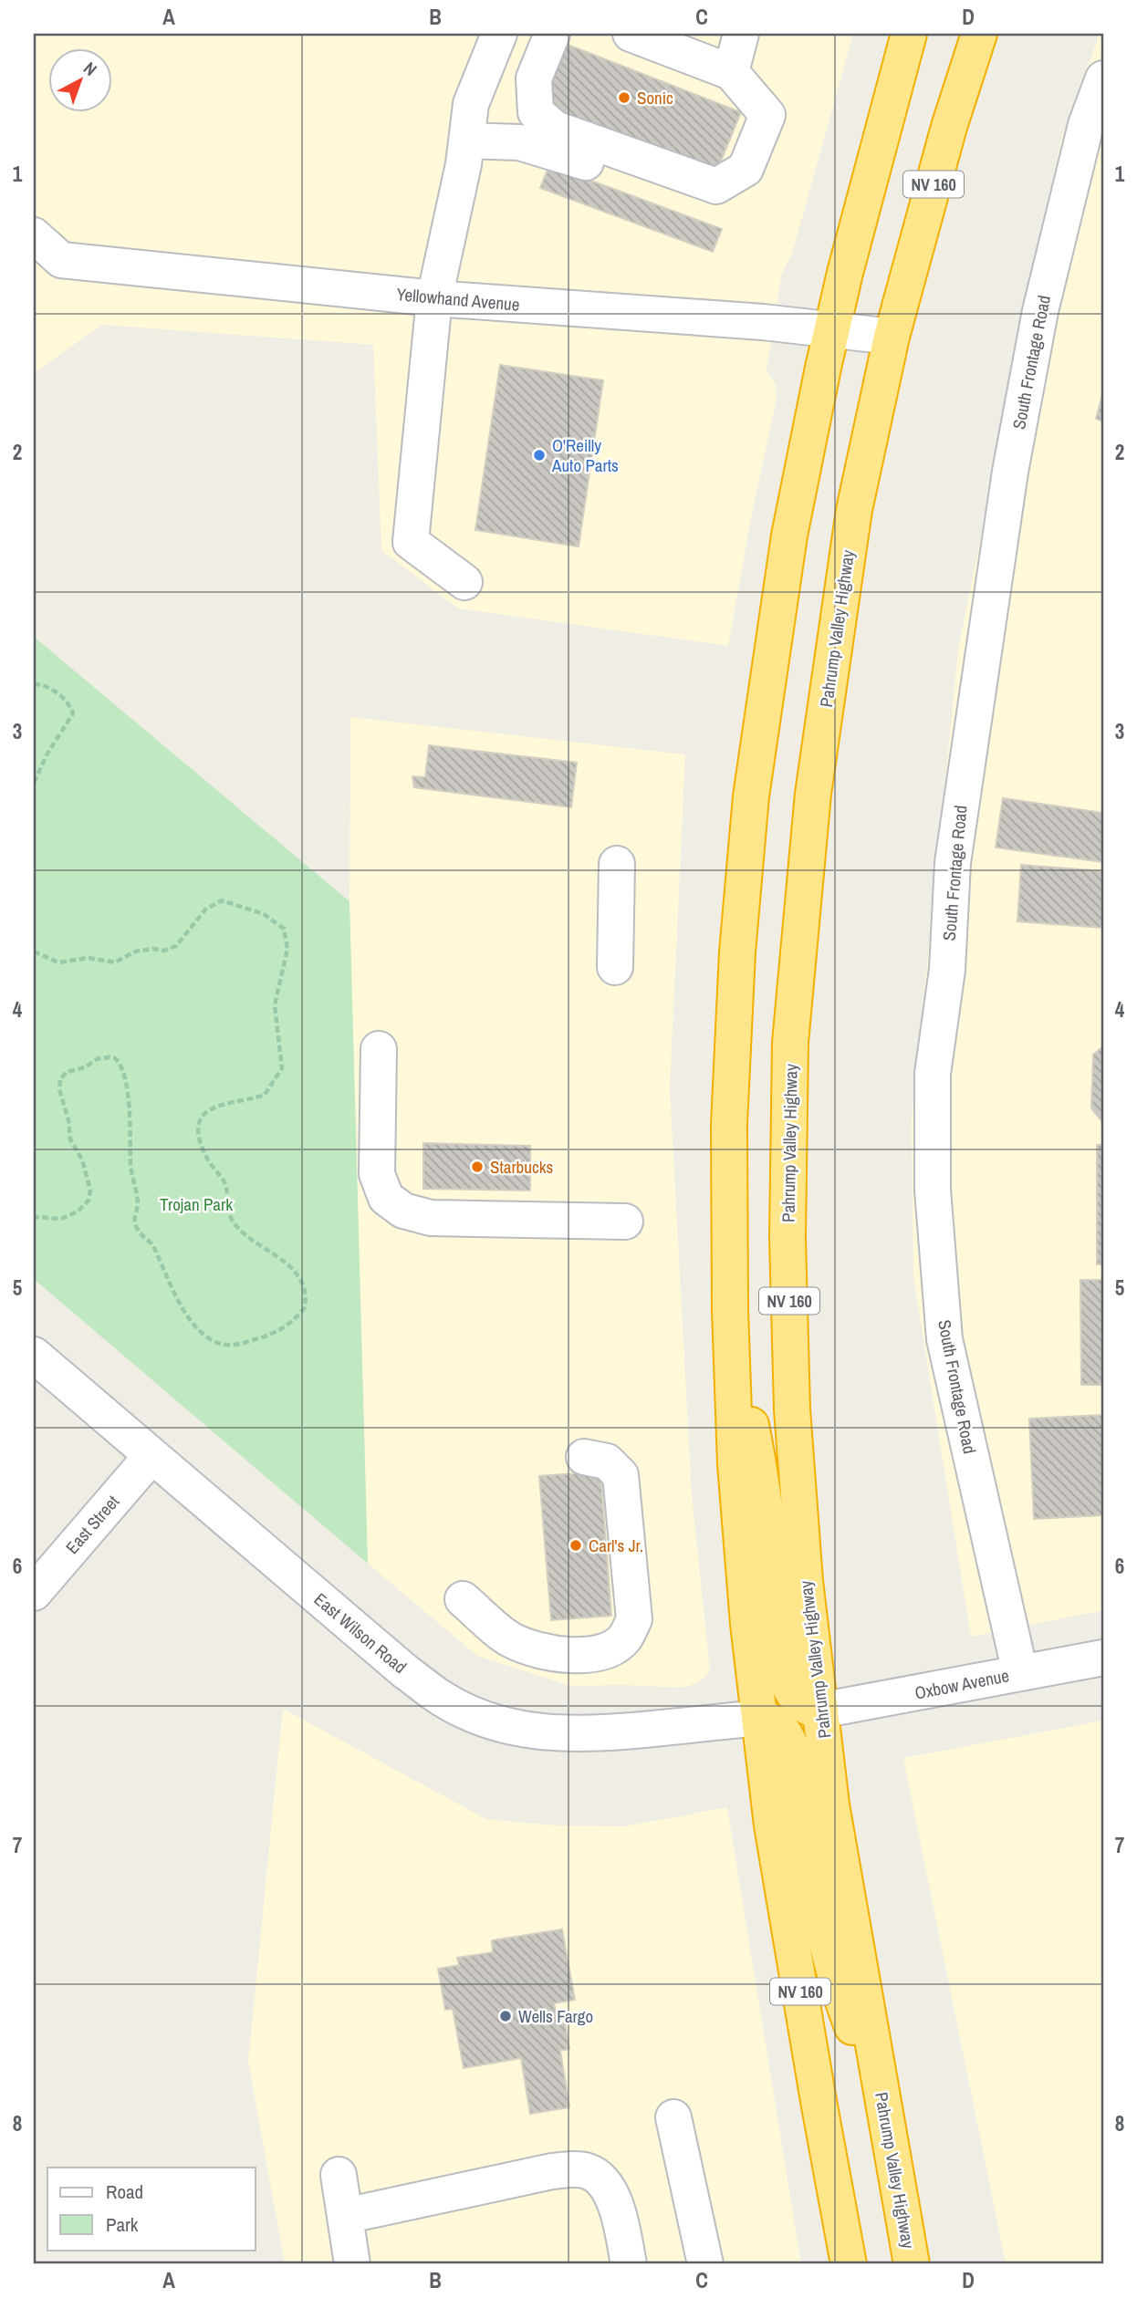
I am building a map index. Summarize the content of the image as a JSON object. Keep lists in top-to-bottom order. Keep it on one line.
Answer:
{"streets":{"highway":["NV 160","Pahrump Valley Highway"],"street":["Yellowhand Avenue","South Frontage Road","East Street","East Wilson Road","Oxbow Avenue"]},"crossings":[["NV 160","Yellowhand Avenue"],["NV 160","East Wilson Road"],["Yellowhand Avenue","Pahrump Valley Highway"],["South Frontage Road","Oxbow Avenue"],["Pahrump Valley Highway","Oxbow Avenue"],["East Street","East Wilson Road"]],"parks":["Trojan Park"],"places":["Sonic","O'Reilly Auto Parts","Starbucks","Carl's Jr.","Wells Fargo"],"legend":["Road","Park"],"north":"top right","grid":{"columns":["A","B","C","D"],"rows":["1","2","3","4","5","6","7","8"]}}
